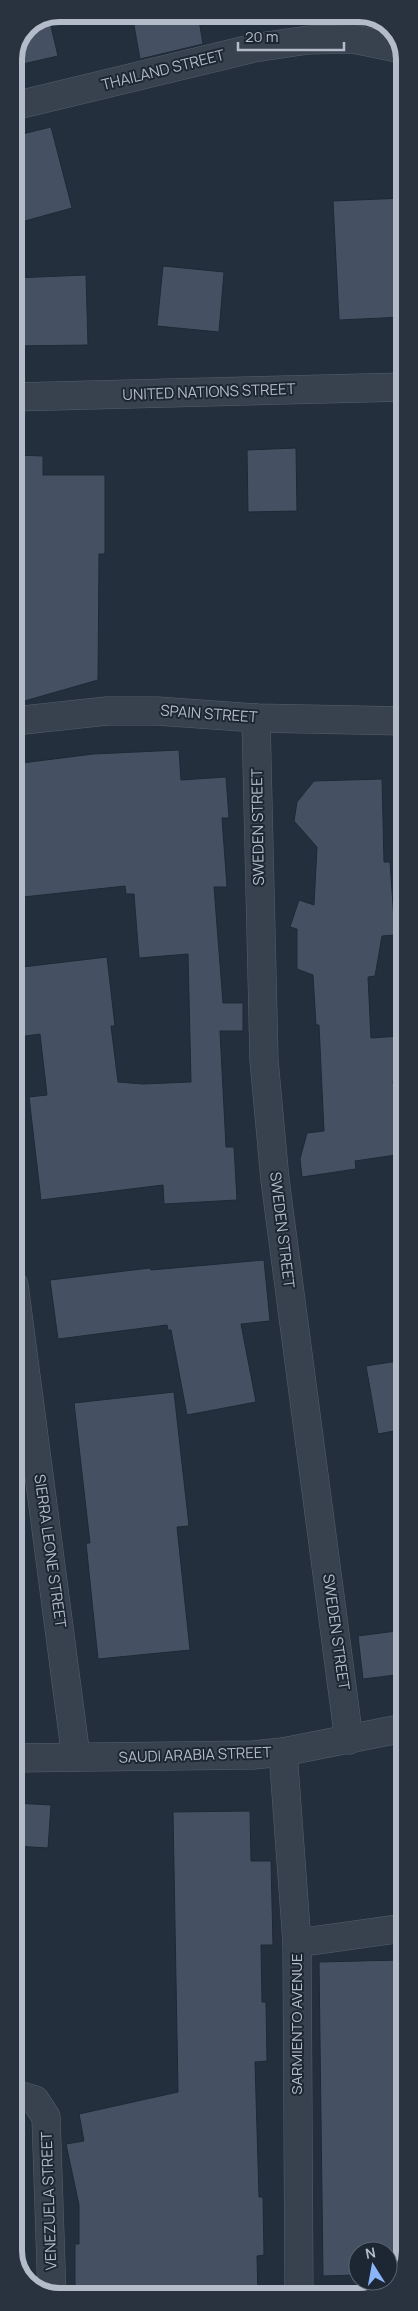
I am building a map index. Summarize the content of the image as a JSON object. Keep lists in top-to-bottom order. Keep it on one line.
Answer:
{"streets":{"street":["THAILAND STREET","UNITED NATIONS STREET","SPAIN STREET","SWEDEN STREET","SIERRA LEONE STREET","SAUDI ARABIA STREET","SARMIENTO AVENUE","VENEZUELA STREET"]},"crossings":[["SPAIN STREET","SWEDEN STREET"],["SWEDEN STREET","SAUDI ARABIA STREET"],["SIERRA LEONE STREET","SAUDI ARABIA STREET"],["SAUDI ARABIA STREET","SARMIENTO AVENUE"]],"scale_bar":"20 m","north":"top"}
